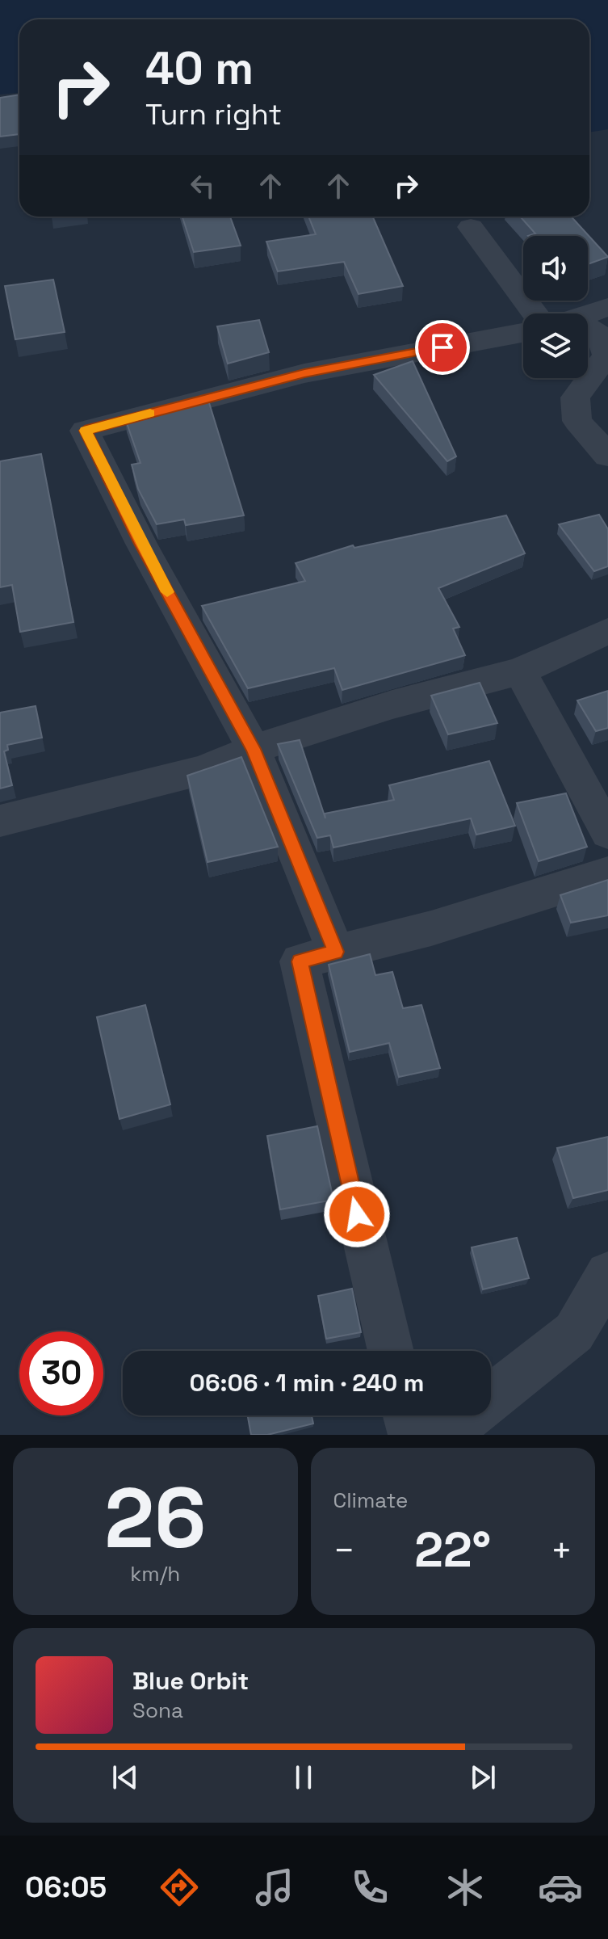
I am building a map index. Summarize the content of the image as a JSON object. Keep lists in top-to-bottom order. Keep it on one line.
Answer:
{"page":{"turn":["40 m","Turn right"],"limit":"30","trip":"06:06 · 1 min · 240 m","tile":[["26","km/h"],"Climate"],"heat":["−","22°","+"],"song":["Blue Orbit","Sona"],"tabs":"06:05"}}
